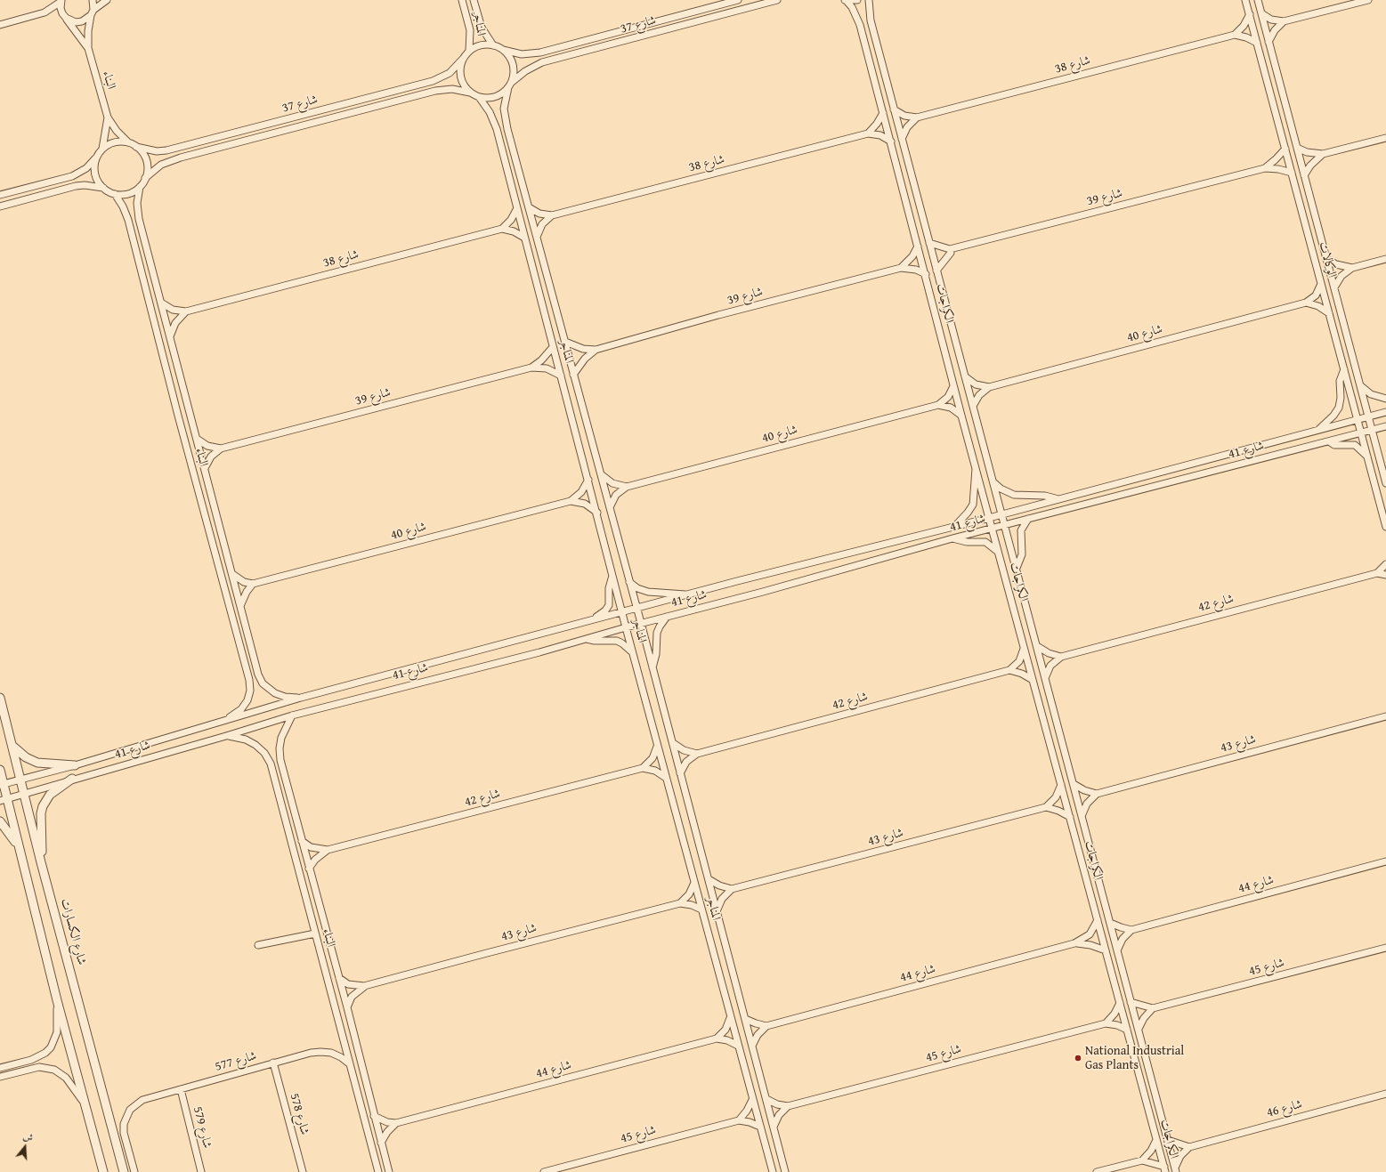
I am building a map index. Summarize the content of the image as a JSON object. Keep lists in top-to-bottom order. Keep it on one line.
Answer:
{"streets":{"street":["المناجر","شارع 37","شارع 38","البناء","شارع 39","الوكالات","الكراجات","شارع 40","شارع 41","شارع 42","شارع 43","شارع 44","شارع الكسارات","شارع 45","شارع 577","شارع 46","شارع 578","شارع 579"]},"crossings":[["المناجر","شارع 37"],["المناجر","شارع 38"],["المناجر","شارع 39"],["المناجر","شارع 40"],["المناجر","شارع 41"],["المناجر","شارع 43"],["المناجر","شارع 44"],["شارع 37","البناء"],["شارع 38","البناء"],["شارع 38","الكراجات"],["البناء","شارع 39"],["البناء","شارع 41"],["البناء","شارع 42"],["البناء","شارع 43"],["البناء","شارع 44"],["البناء","شارع 577"],["شارع 39","الوكالات"],["شارع 39","الكراجات"],["الوكالات","شارع 41"],["الكراجات","شارع 40"],["الكراجات","شارع 41"],["الكراجات","شارع 44"],["الكراجات","شارع 45"],["شارع 41","شارع الكسارات"],["شارع 577","شارع 578"],["شارع 577","شارع 579"]],"places":["National Industrial Gas Plants"],"north":"top"}
